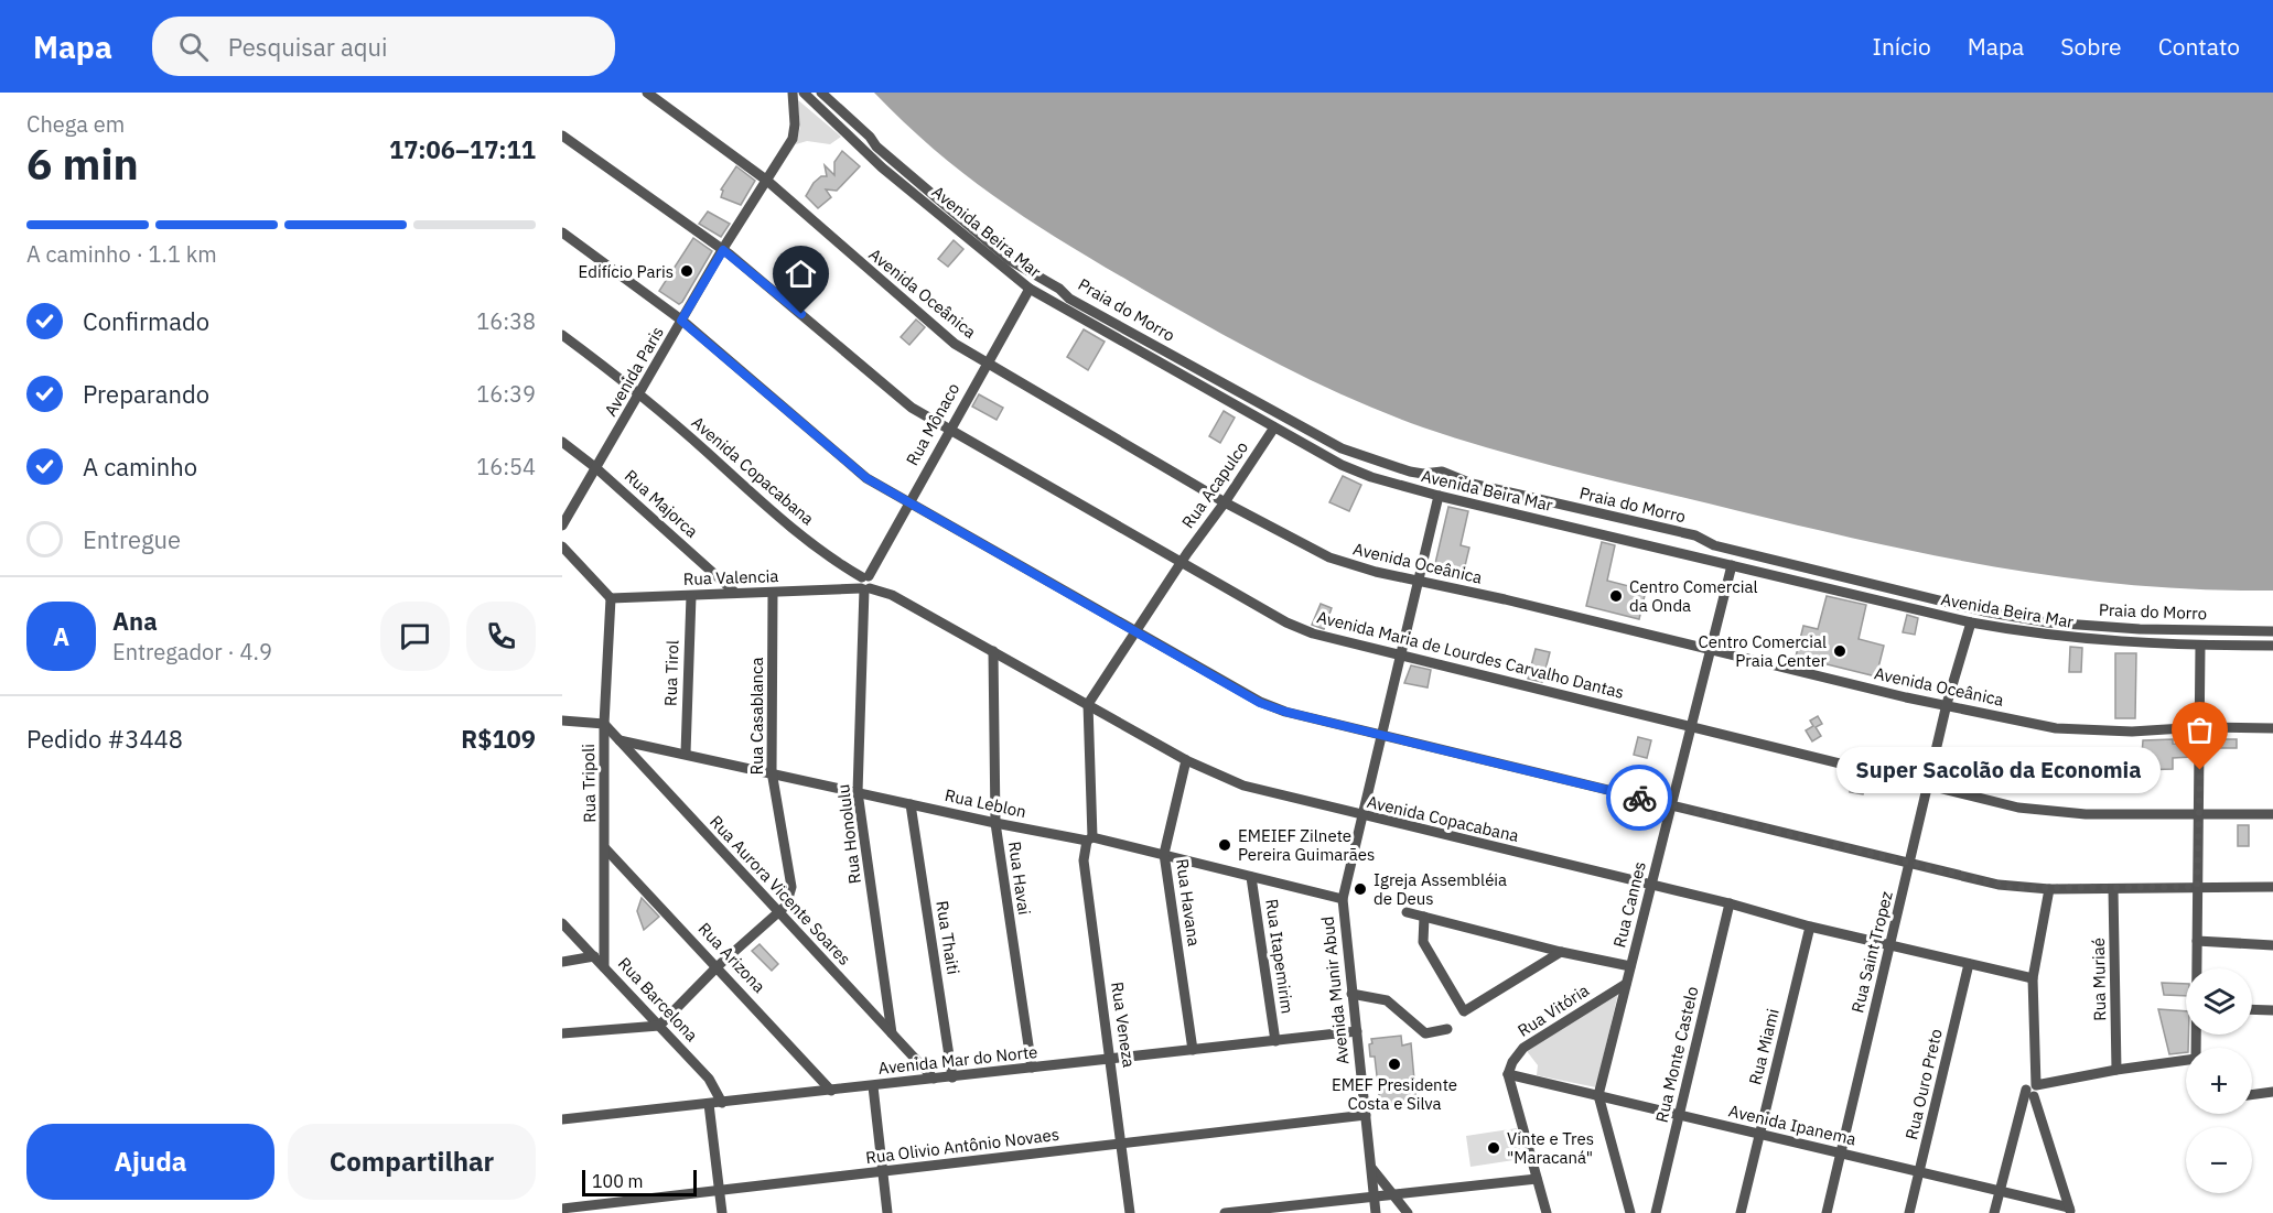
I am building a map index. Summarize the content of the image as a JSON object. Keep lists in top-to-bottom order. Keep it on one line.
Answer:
{"streets":{"street":["Avenida Beira Mar","Avenida Oceânica","Praia do Morro","Avenida Paris","Rua Mônaco","Avenida Copacabana","Rua Acapulco","Rua Majorca","Rua Valencia","Avenida Maria de Lourdes Carvalho Dantas","Rua Tirol","Rua Casablanca","Rua Tripoli","Rua Leblon","Rua Honolulu","Rua Havai","Rua Aurora Vicente Soares","Rua Havana","Rua Cannes","Rua Thaiti","Rua Saint Tropez","Rua Itapemirim","Rua Arizona","Rua Muriaé","Avenida Munir Abud","Rua Barcelona","Rua Vitória","Rua Veneza","Rua Miami","Rua Monte Castelo","Avenida Mar do Norte","Rua Ouro Preto","Avenida Ipanema","Rua Olivio Antônio Novaes"]},"crossings":[["Avenida Beira Mar","Rua Mônaco"],["Avenida Beira Mar","Rua Acapulco"],["Avenida Beira Mar","Rua Cannes"],["Avenida Beira Mar","Rua Saint Tropez"],["Avenida Beira Mar","Avenida Munir Abud"],["Avenida Oceânica","Avenida Paris"],["Avenida Oceânica","Rua Mônaco"],["Avenida Oceânica","Rua Acapulco"],["Avenida Oceânica","Rua Cannes"],["Avenida Oceânica","Rua Saint Tropez"],["Avenida Oceânica","Avenida Munir Abud"],["Avenida Paris","Avenida Copacabana"],["Avenida Paris","Rua Majorca"],["Avenida Paris","Avenida Maria de Lourdes Carvalho Dantas"],["Rua Mônaco","Avenida Copacabana"],["Rua Mônaco","Rua Valencia"],["Rua Mônaco","Avenida Maria de Lourdes Carvalho Dantas"],["Rua Mônaco","Rua Honolulu"],["Avenida Copacabana","Rua Valencia"],["Avenida Copacabana","Rua Honolulu"],["Avenida Copacabana","Rua Havai"],["Avenida Copacabana","Rua Havana"],["Avenida Copacabana","Rua Cannes"],["Avenida Copacabana","Rua Saint Tropez"],["Avenida Copacabana","Avenida Munir Abud"],["Avenida Copacabana","Rua Veneza"],["Avenida Copacabana","Rua Miami"],["Avenida Copacabana","Rua Monte Castelo"],["Avenida Copacabana","Rua Ouro Preto"],["Rua Acapulco","Avenida Maria de Lourdes Carvalho Dantas"],["Rua Majorca","Rua Valencia"],["Rua Valencia","Rua Tirol"],["Rua Valencia","Rua Casablanca"],["Rua Valencia","Rua Tripoli"],["Rua Valencia","Rua Honolulu"],["Avenida Maria de Lourdes Carvalho Dantas","Rua Cannes"],["Avenida Maria de Lourdes Carvalho Dantas","Rua Saint Tropez"],["Avenida Maria de Lourdes Carvalho Dantas","Avenida Munir Abud"],["Rua Tirol","Rua Leblon"],["Rua Casablanca","Rua Leblon"],["Rua Casablanca","Rua Aurora Vicente Soares"],["Rua Tripoli","Rua Aurora Vicente Soares"],["Rua Tripoli","Rua Arizona"],["Rua Tripoli","Rua Barcelona"],["Rua Leblon","Rua Honolulu"],["Rua Leblon","Rua Havai"],["Rua Leblon","Rua Aurora Vicente Soares"],["Rua Leblon","Rua Havana"],["Rua Leblon","Rua Thaiti"],["Rua Leblon","Rua Itapemirim"],["Rua Leblon","Avenida Munir Abud"],["Rua Leblon","Rua Veneza"],["Rua Honolulu","Rua Aurora Vicente Soares"],["Rua Havai","Avenida Mar do Norte"],["Rua Aurora Vicente Soares","Avenida Mar do Norte"],["Rua Havana","Avenida Mar do Norte"],["Rua Cannes","Rua Vitória"],["Rua Cannes","Avenida Ipanema"],["Rua Thaiti","Avenida Mar do Norte"],["Rua Saint Tropez","Avenida Ipanema"],["Rua Itapemirim","Avenida Mar do Norte"],["Rua Arizona","Avenida Mar do Norte"],["Avenida Munir Abud","Avenida Mar do Norte"],["Avenida Munir Abud","Rua Olivio Antônio Novaes"],["Rua Barcelona","Avenida Mar do Norte"],["Rua Vitória","Avenida Ipanema"],["Rua Veneza","Avenida Mar do Norte"],["Rua Veneza","Rua Olivio Antônio Novaes"],["Rua Miami","Avenida Ipanema"],["Rua Monte Castelo","Avenida Ipanema"],["Rua Ouro Preto","Avenida Ipanema"]],"places":["Edifício Paris","Centro Comercial da Onda","Centro Comercial Praia Center","Super Sacolão da Economia","EMEIEF Zilnete Pereira Guimarães","Igreja Assembléia de Deus","EMEF Presidente Costa e Silva","Vinte e Tres \"Maracaná\""],"scale_bar":"100 m","page":{"header":"Mapa","search":"Pesquisar aqui","nav":["Início","Mapa","Sobre","Contato"],"heading":["6 min","Chega em","17:06–17:11"],"panel":["Ana","Entregador · 4.9","Pedido #3448","R$109"],"bar":"A caminho · 1.1 km","list":[["Confirmado","16:38"],["Preparando","16:39"],["A caminho","16:54"],"Entregue"],"round":"A","bubble":"Super Sacolão da Economia","map_buttons":["+","−"],"buttons":["Ajuda","Compartilhar"],"scale":"100 m"}}
